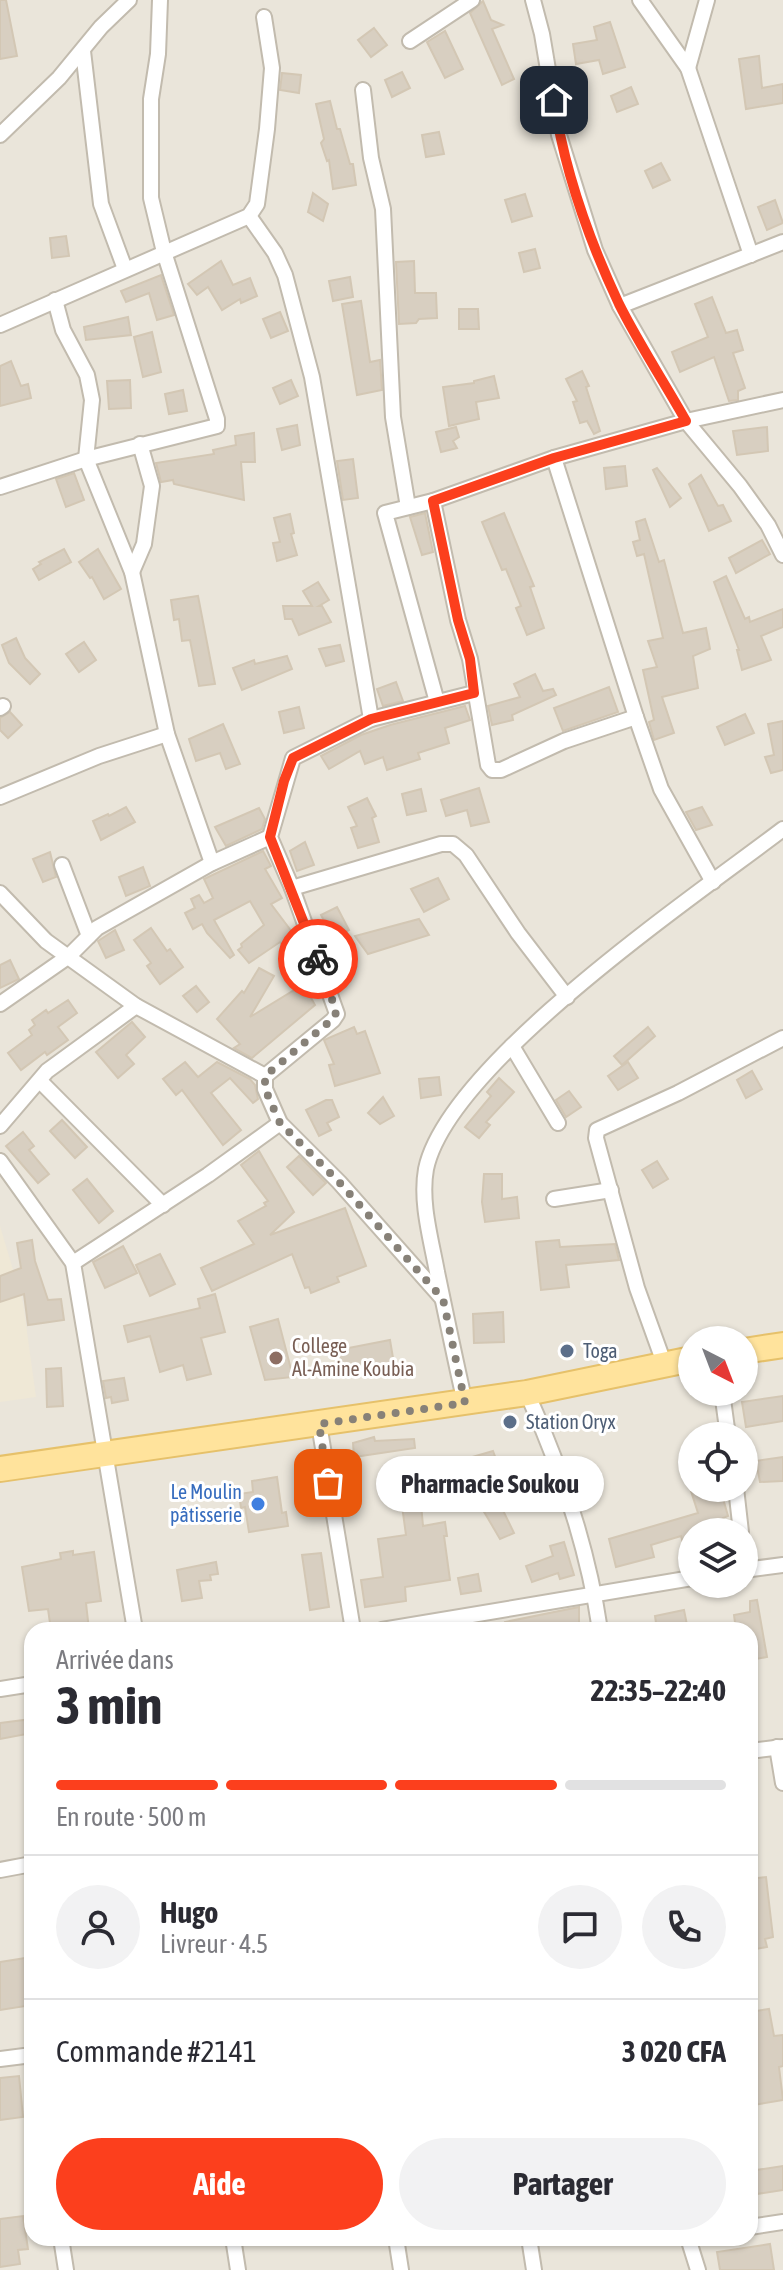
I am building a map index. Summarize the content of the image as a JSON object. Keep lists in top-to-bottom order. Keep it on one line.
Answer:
{"places":["Toga","College Al-Amine Koubia","Station Oryx","Pharmacie Soukou","Le Moulin pâtisserie"],"north":"bottom right","page":{"bubble":"Pharmacie Soukou","heading":["3 min","Arrivée dans","22:35–22:40"],"panel":["Hugo","Livreur · 4.5","Commande #2141","3 020 CFA"],"bar":"En route · 500 m","buttons":["Aide","Partager"]}}
